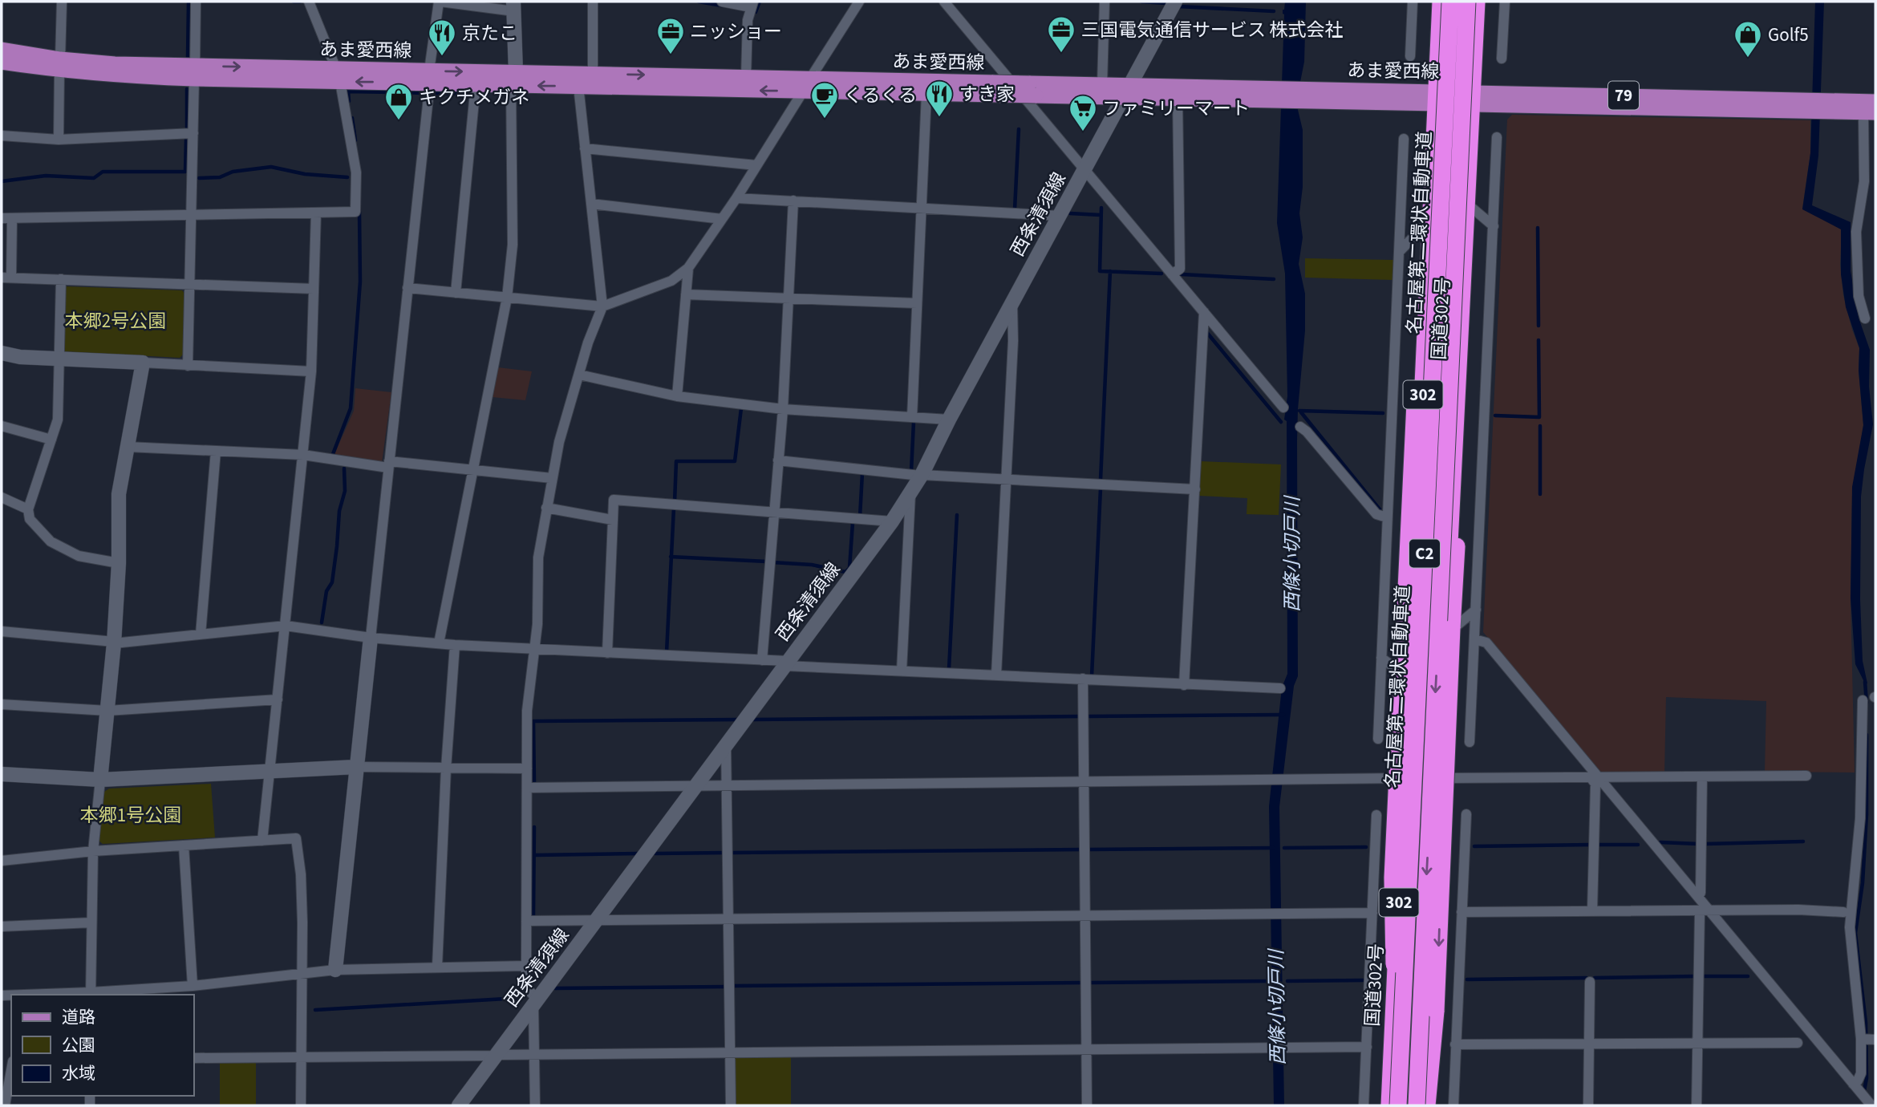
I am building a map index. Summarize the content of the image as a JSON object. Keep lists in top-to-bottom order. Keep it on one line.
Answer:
{"streets":{"highway":["名古屋第二環状自動車道","国道302号","302","C2"],"main road":["あま愛西線","79"],"street":["西条清須線"]},"crossings":[["あま愛西線","西条清須線"],["あま愛西線","国道302号"],["名古屋第二環状自動車道","国道302号"]],"water":["西條小切戸川"],"parks":["本郷2号公園","本郷1号公園"],"places":{"office":["三国電気通信サービス 株式会社","ニッショー"],"restaurant":["京たこ","すき家"],"shop":["Golf5","キクチメガネ"],"cafe":["くるくる"],"supermarket":["ファミリーマート"]},"legend":["道路","公園","水域"]}
